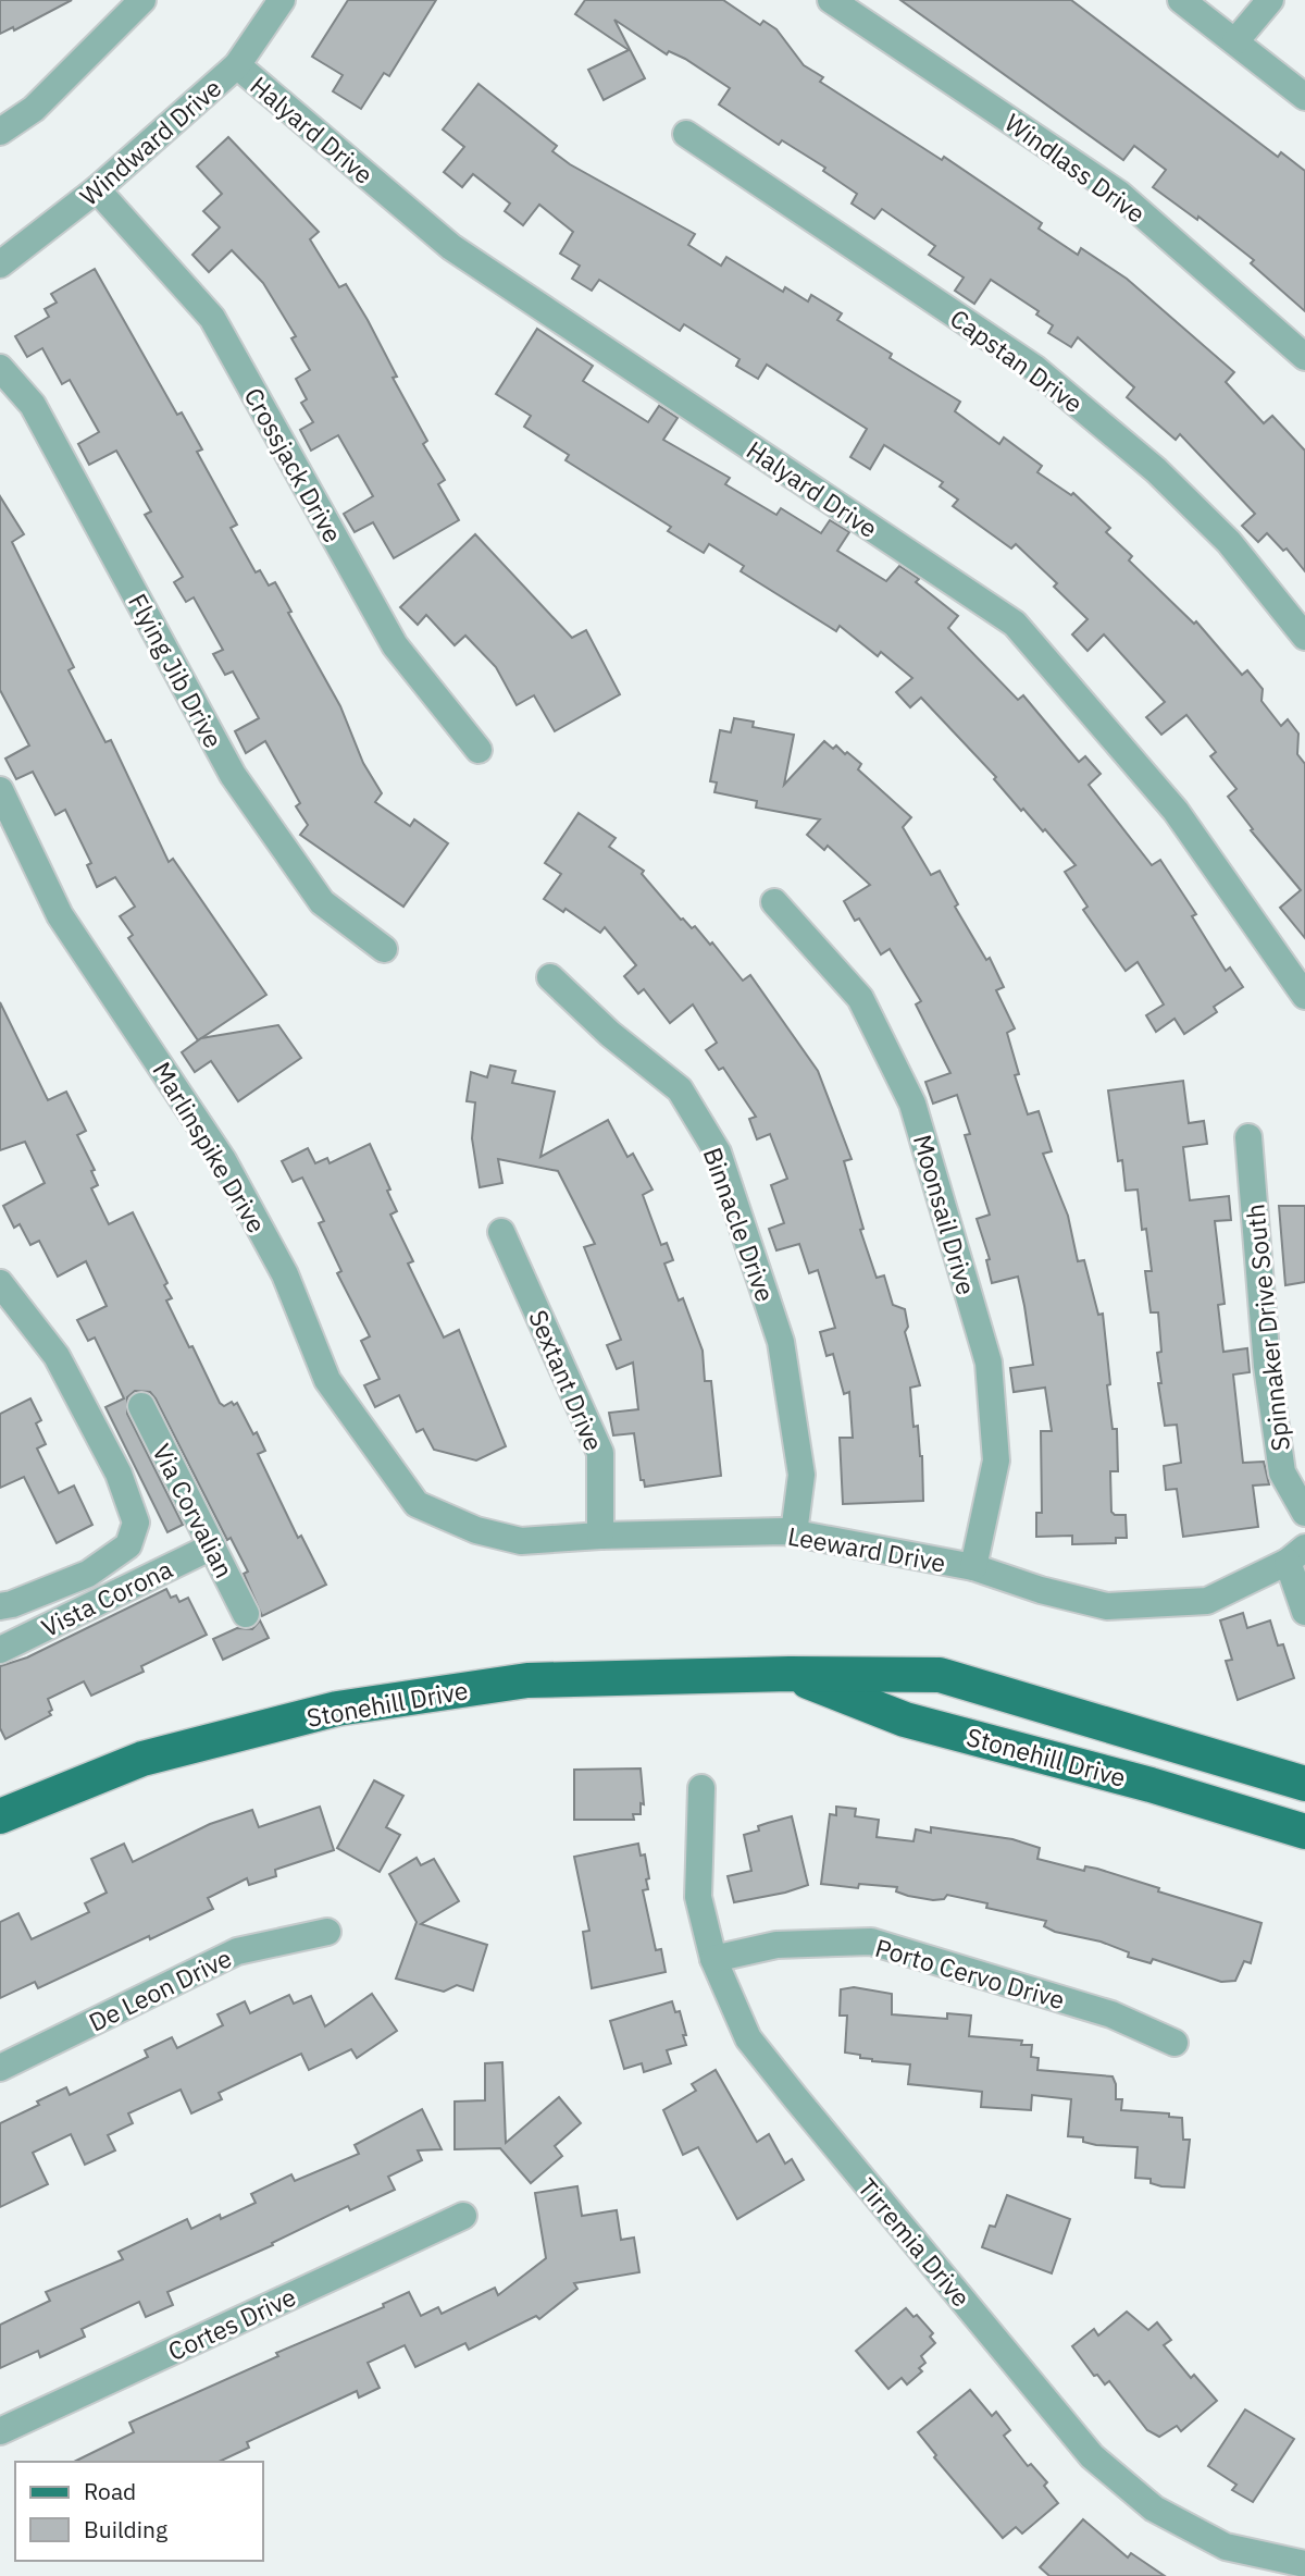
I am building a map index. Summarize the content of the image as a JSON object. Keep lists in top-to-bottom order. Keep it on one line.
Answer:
{"streets":{"main road":["Stonehill Drive"],"street":["Halyard Drive","Windward Drive","Windlass Drive","Capstan Drive","Crossjack Drive","Flying Jib Drive","Marlinspike Drive","Moonsail Drive","Binnacle Drive","Spinnaker Drive South","Sextant Drive","Via Corvalian","Leeward Drive","Vista Corona","Porto Cervo Drive","De Leon Drive","Tirremia Drive","Cortes Drive"]},"crossings":[["Halyard Drive","Windward Drive"],["Windward Drive","Crossjack Drive"],["Marlinspike Drive","Leeward Drive"],["Moonsail Drive","Leeward Drive"],["Binnacle Drive","Leeward Drive"],["Sextant Drive","Leeward Drive"],["Via Corvalian","Vista Corona"],["Porto Cervo Drive","Tirremia Drive"]],"legend":["Road","Building"]}
